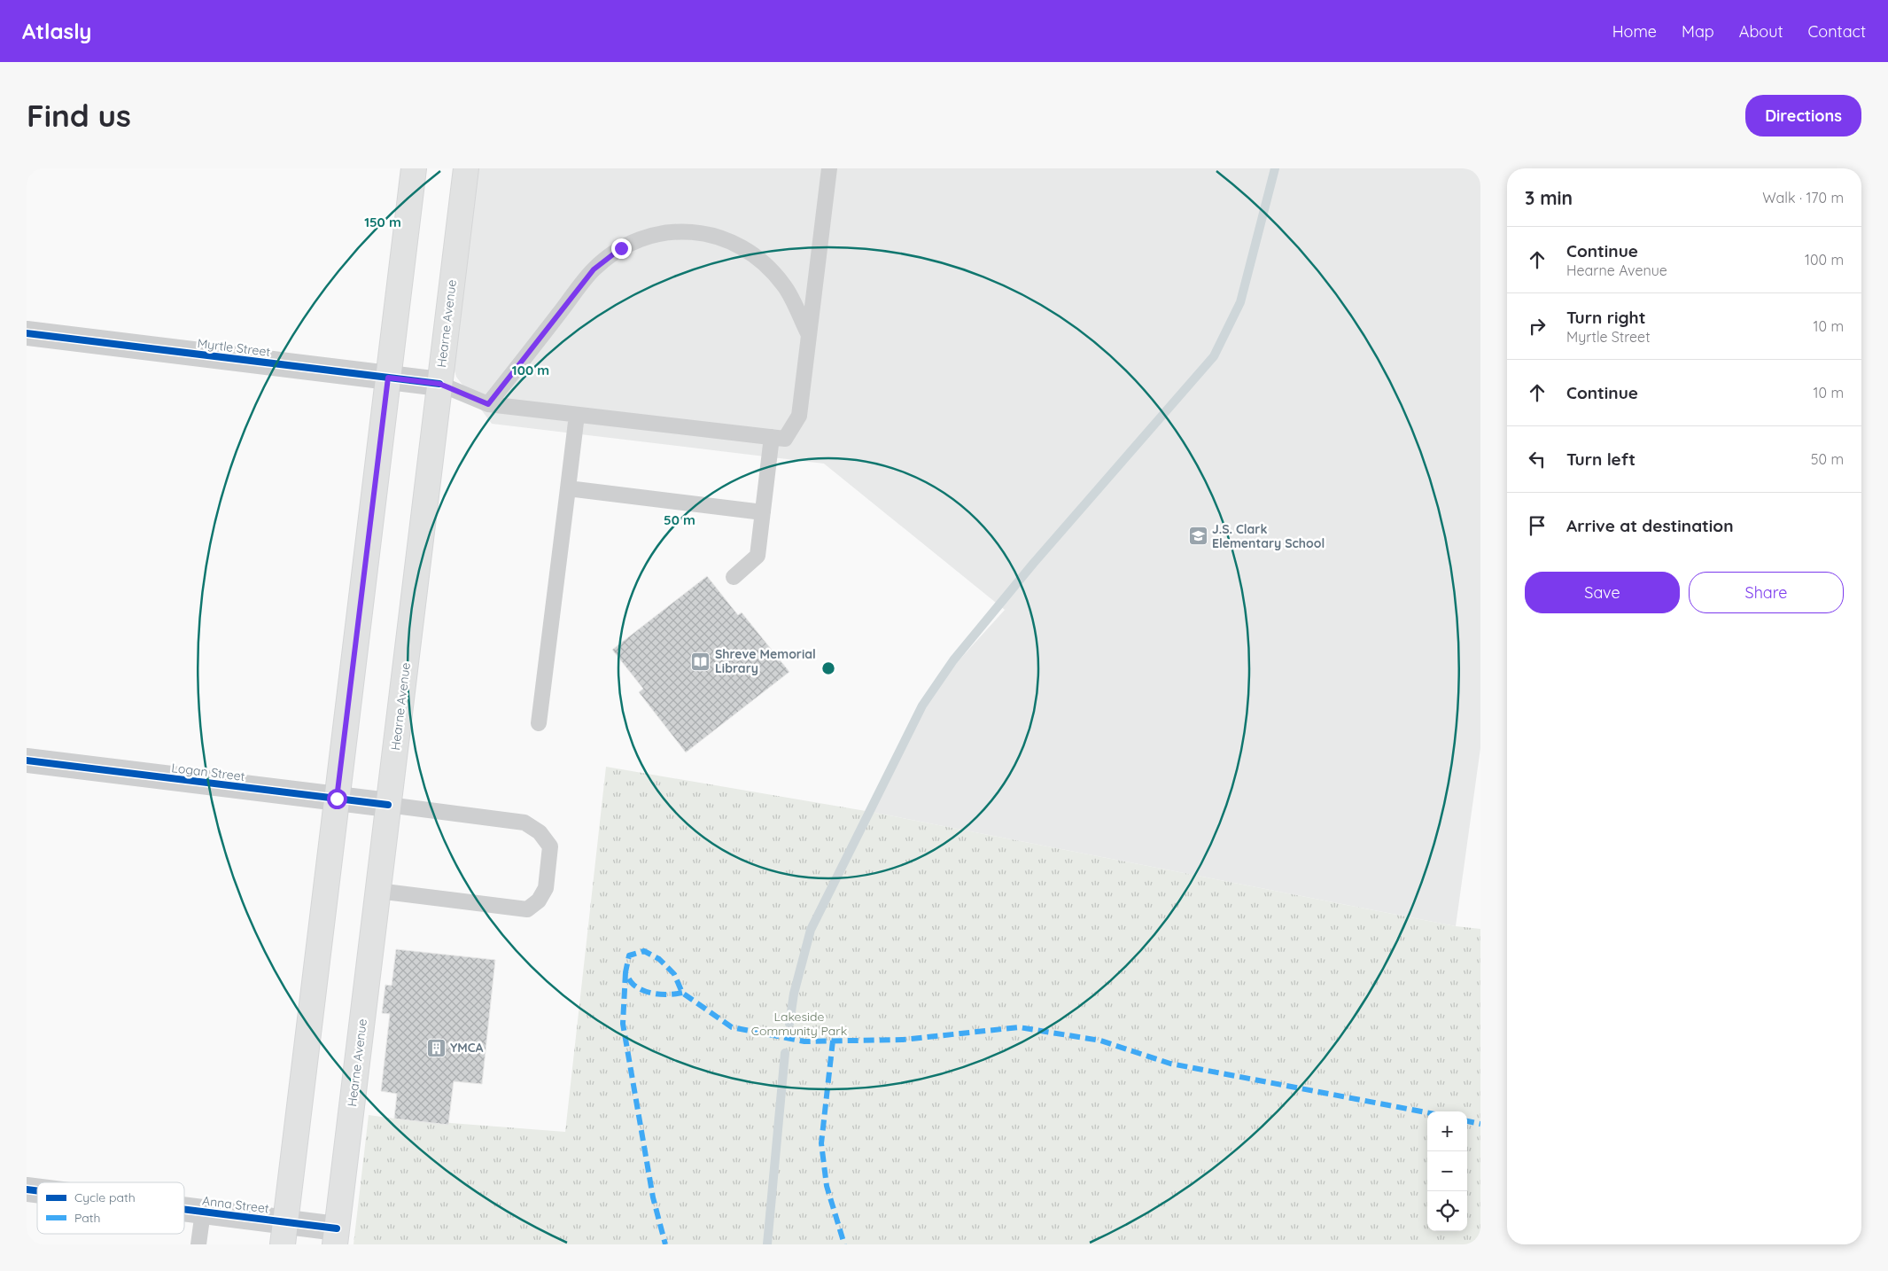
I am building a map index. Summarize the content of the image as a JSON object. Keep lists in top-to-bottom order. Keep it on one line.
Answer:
{"streets":{"main road":["Hearne Avenue"],"street":["Myrtle Street","Logan Street","Anna Street"]},"crossings":[["Hearne Avenue","Myrtle Street"],["Hearne Avenue","Logan Street"],["Hearne Avenue","Anna Street"]],"parks":["Lakeside Community Park"],"places":{"school or university":["J.S. Clark Elementary School"],"library":["Shreve Memorial Library"],"building":["YMCA"]},"legend":["Cycle path","Path"],"page":{"header":"Atlasly","nav":["Home","Map","About","Contact"],"buttons":["Directions",["Save","Share"]],"title":"Find us","heading":["3 min","Walk · 170 m"],"list":[["Continue","Hearne Avenue","100 m"],["Turn right","Myrtle Street","10 m"],["Continue","10 m"],["Turn left","50 m"],"Arrive at destination"],"map_buttons":["+","−"]},"rings":["150 m","100 m","50 m"]}
